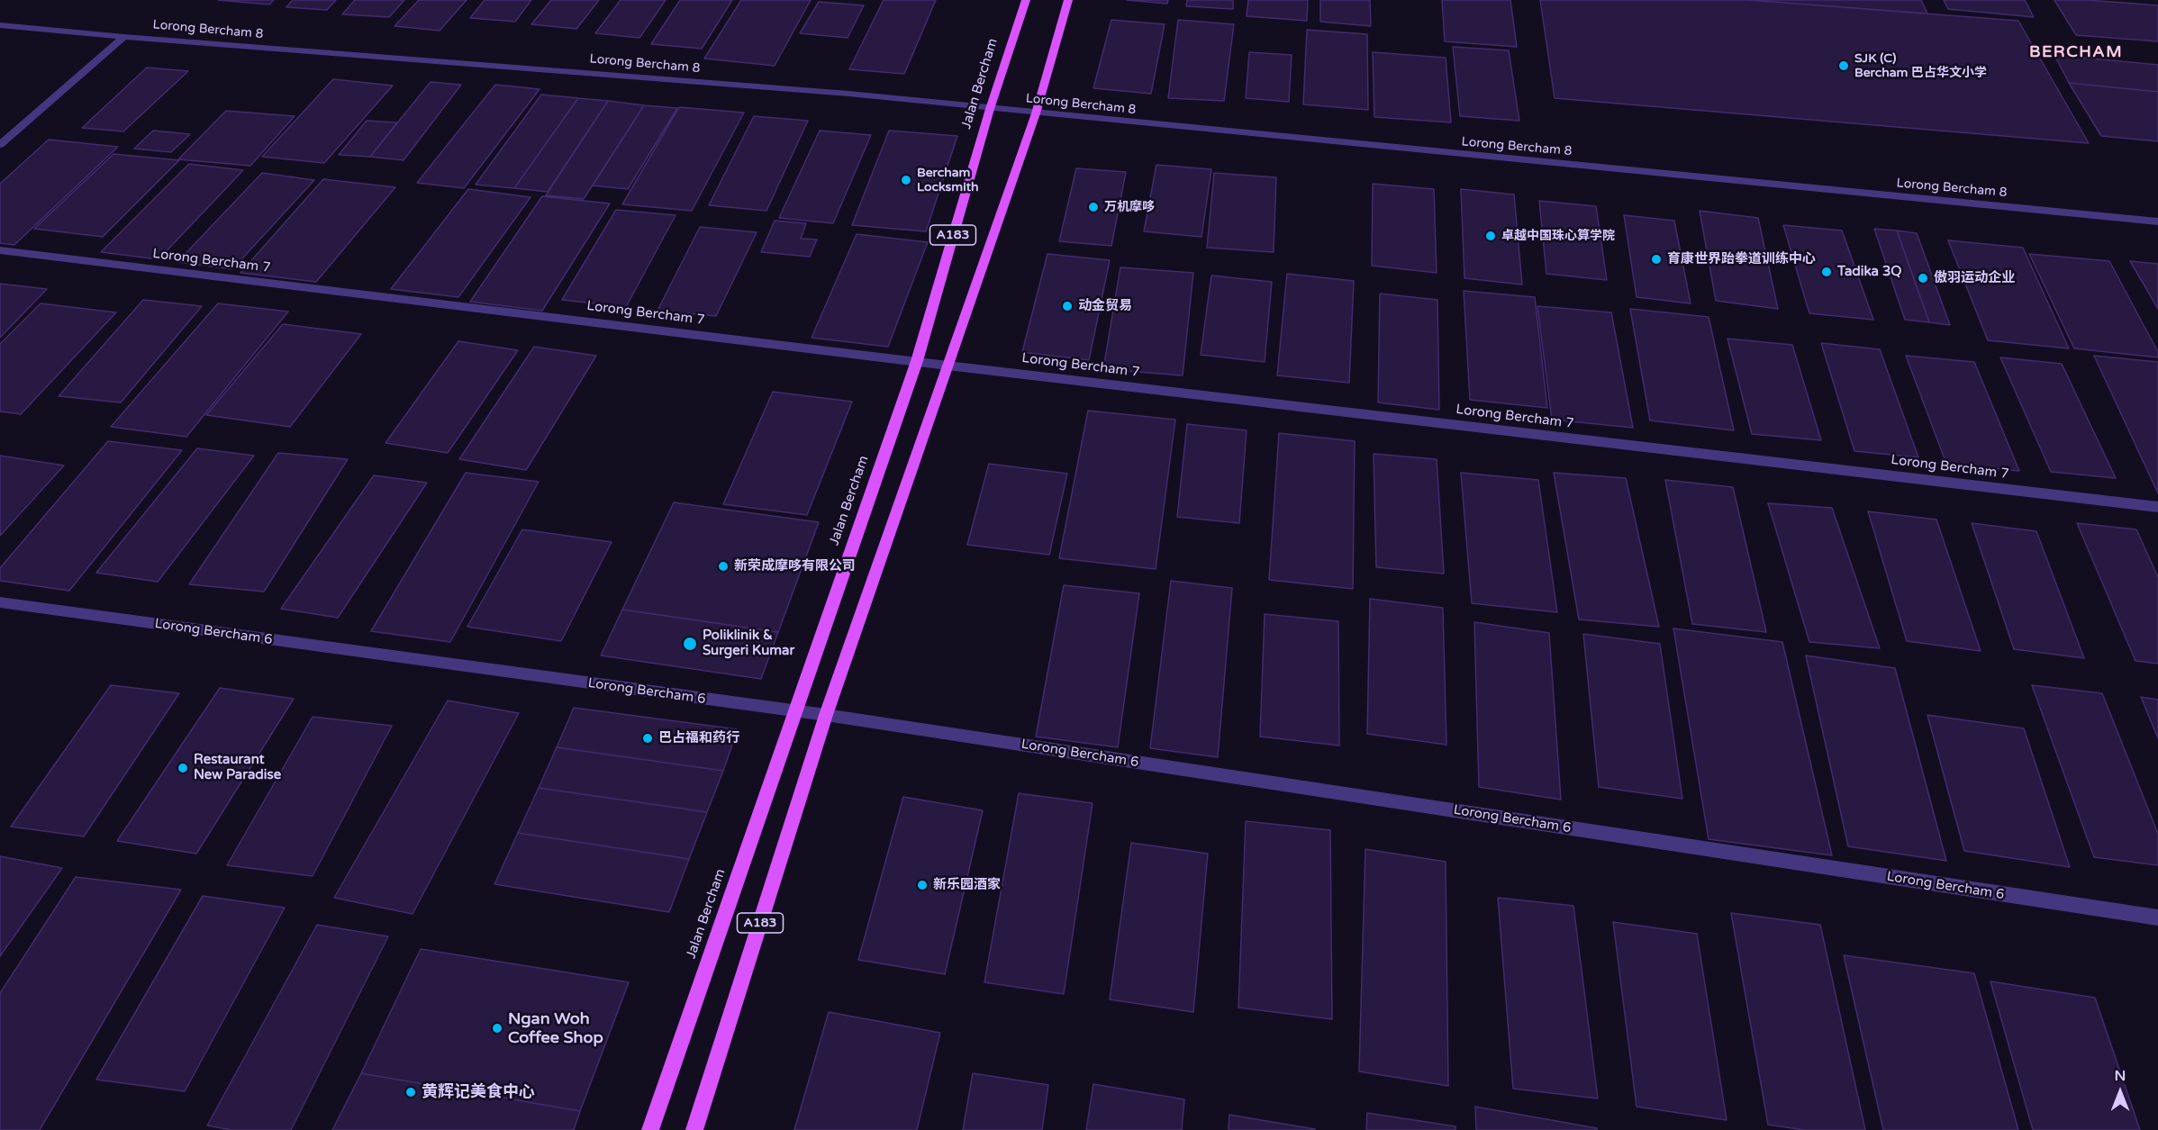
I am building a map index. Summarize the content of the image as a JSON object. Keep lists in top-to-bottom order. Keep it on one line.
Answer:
{"streets":{"main road":["Jalan Bercham","A183"],"street":["Lorong Bercham 8","Lorong Bercham 7","Lorong Bercham 6"]},"crossings":[["Lorong Bercham 8","Jalan Bercham"],["Lorong Bercham 8","A183"],["Jalan Bercham","Lorong Bercham 7"],["Jalan Bercham","Lorong Bercham 6"],["A183","Lorong Bercham 7"],["A183","Lorong Bercham 6"]],"districts":["BERCHAM"],"places":["SJK (C) Bercham 巴占华文小学","Bercham Locksmith","万机摩哆","卓越中国珠心算学院","育康世界跆拳道训练中心","Tadika 3Q","傲羽运动企业","动金贸易","新荣成摩哆有限公司","Poliklinik & Surgeri Kumar","巴占福和药行","Restaurant New Paradise","新乐园酒家","Ngan Woh Coffee Shop","黄辉记美食中心"],"north":"top"}
